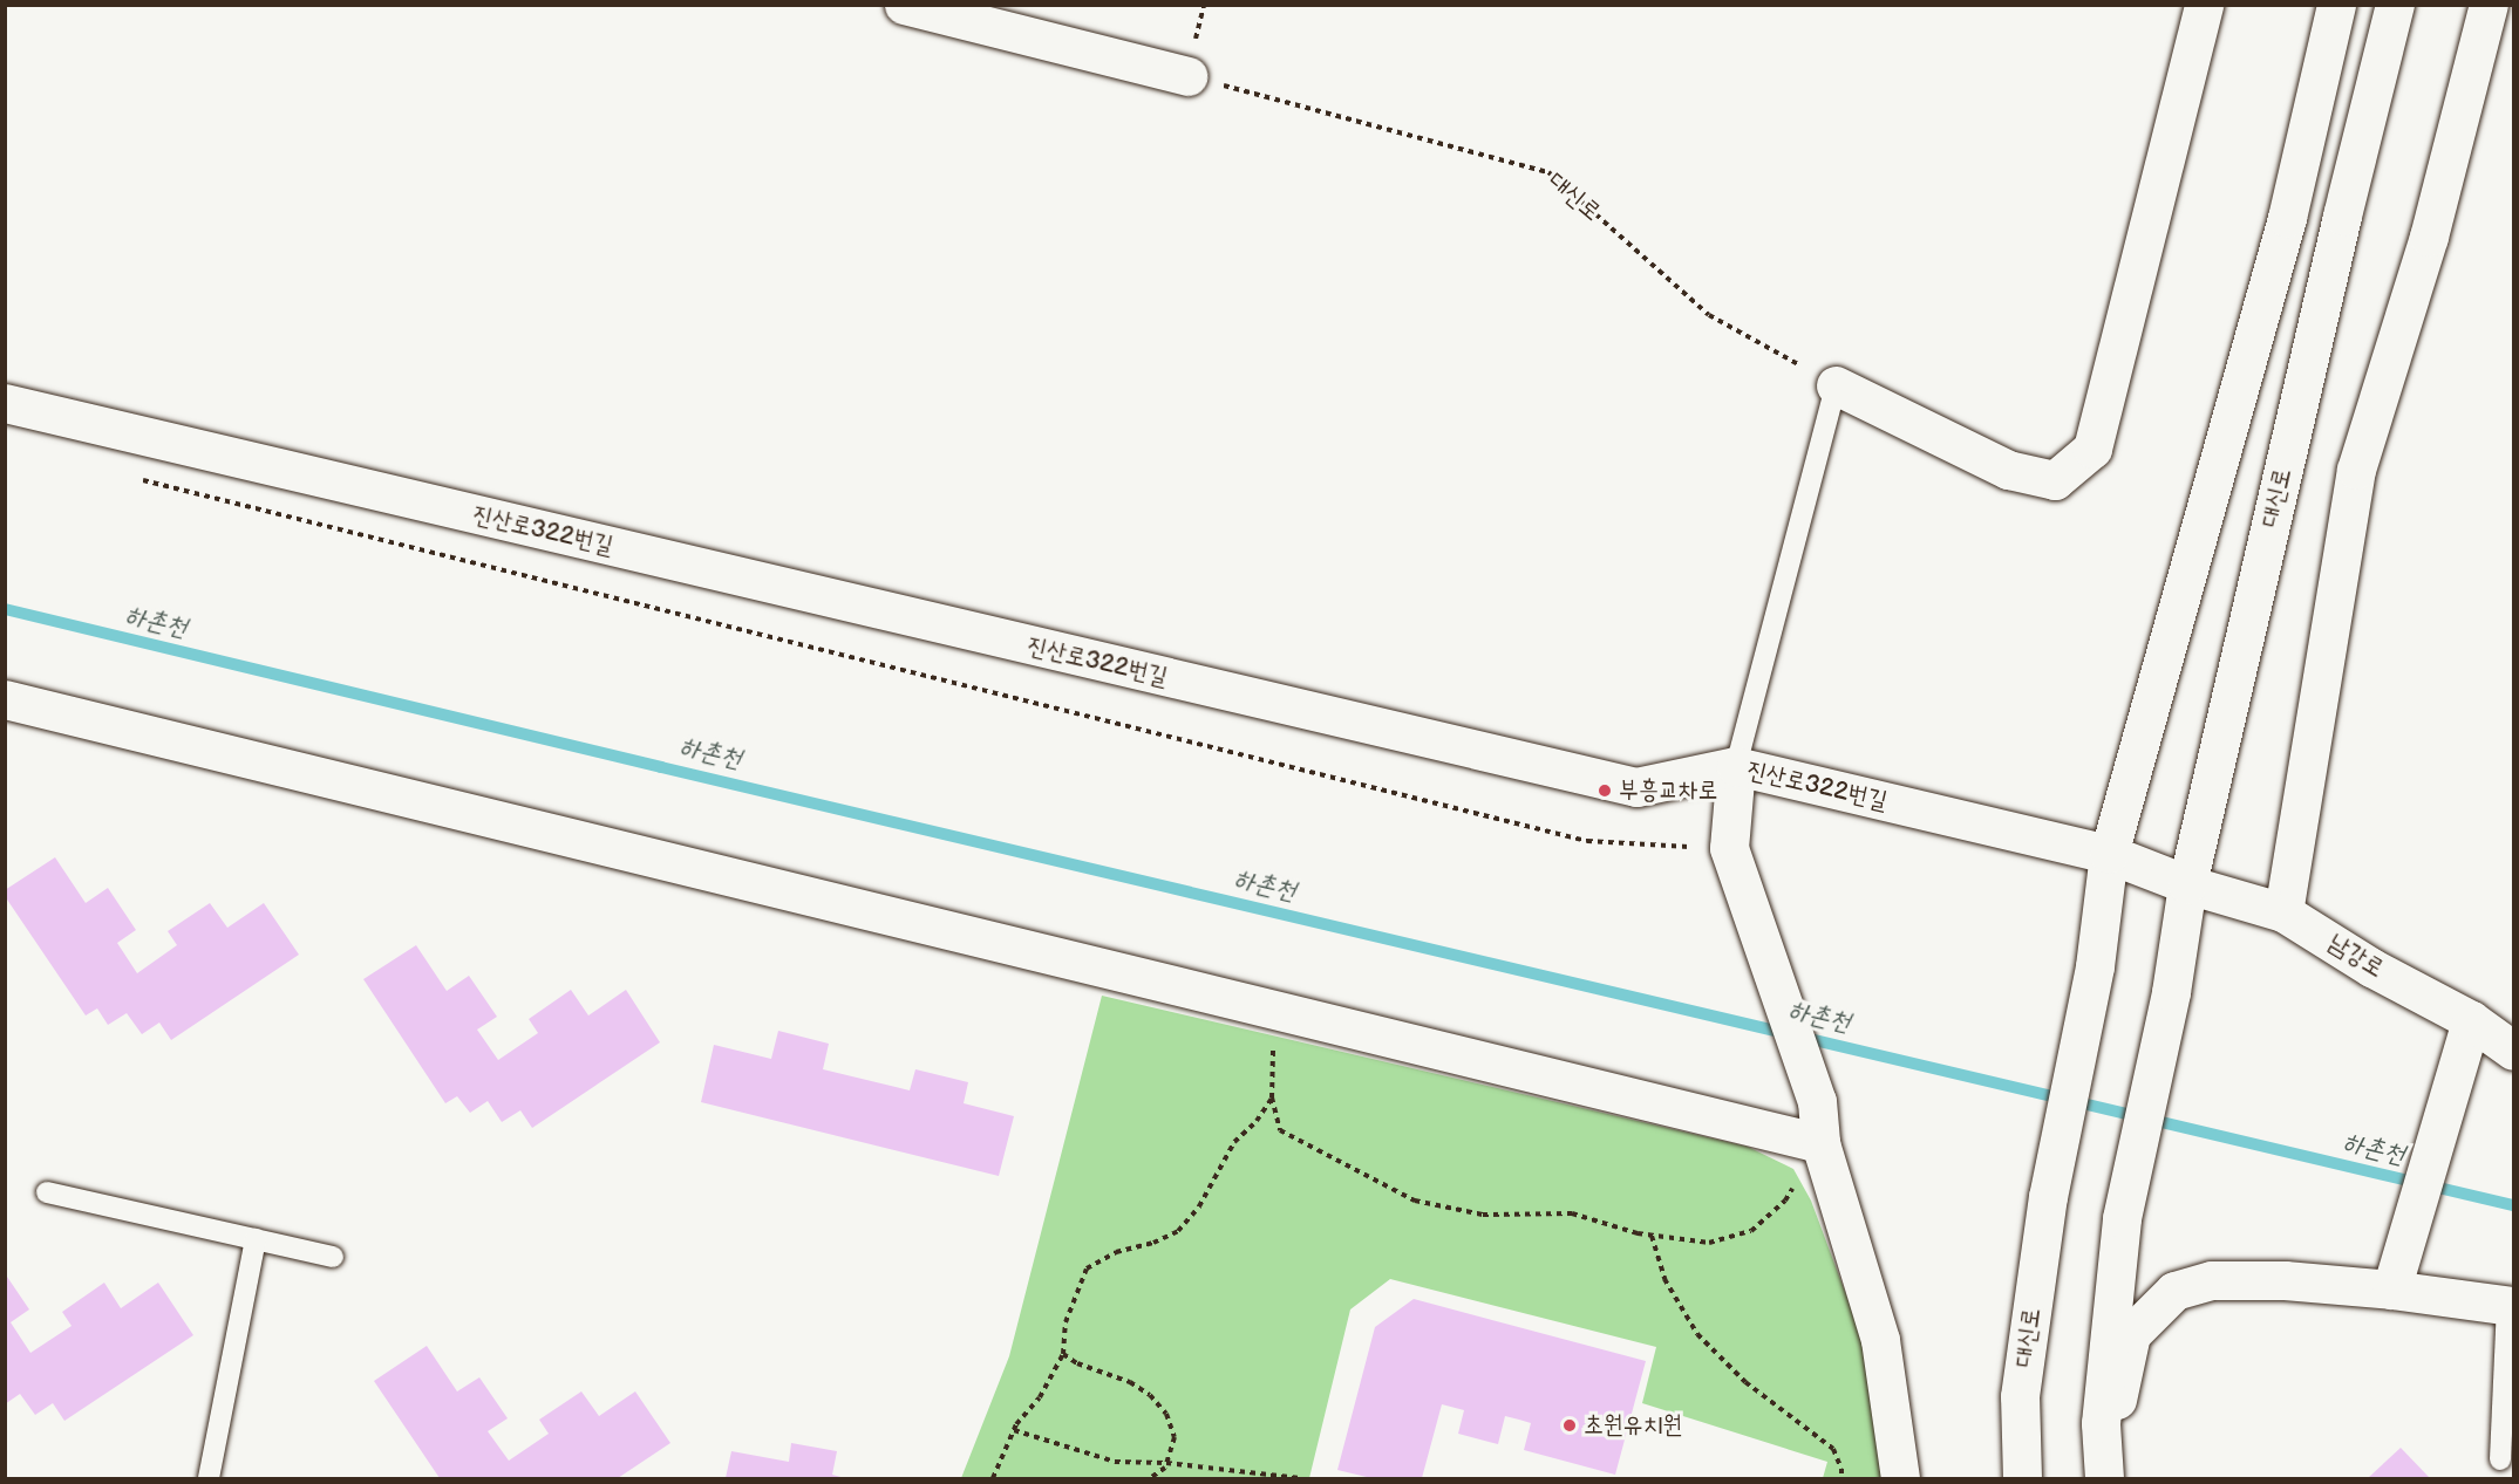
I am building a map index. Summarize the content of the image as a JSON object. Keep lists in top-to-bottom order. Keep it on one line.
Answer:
{"streets":{"main road":["대신로","진산로322번길","남강로"]},"crossings":[["대신로","진산로322번길"],["대신로","남강로"],["진산로322번길","남강로"]],"water":["하촌천"],"places":["부흥교차로","초원유치원"]}
